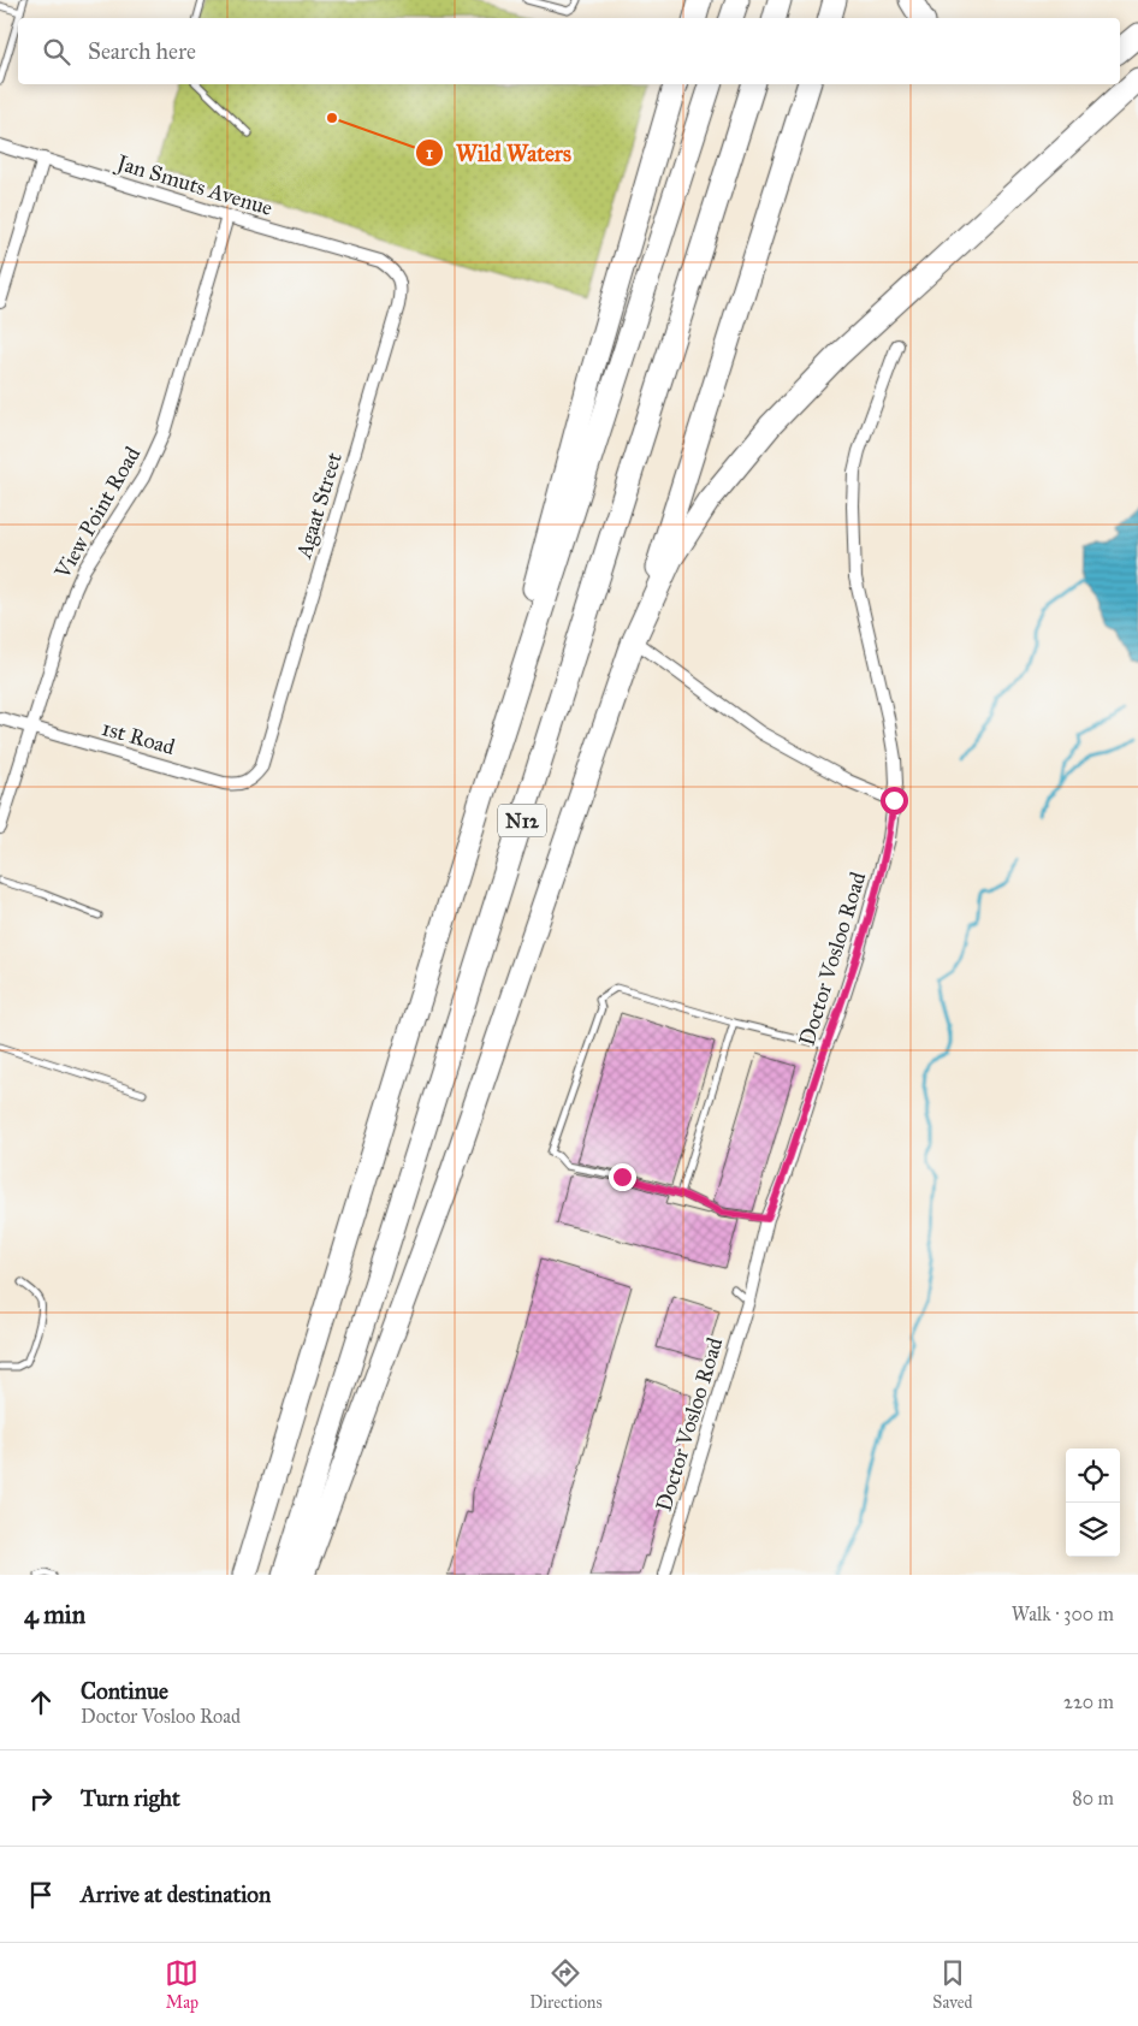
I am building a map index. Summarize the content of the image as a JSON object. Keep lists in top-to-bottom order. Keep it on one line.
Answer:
{"streets":{"highway":["N12"],"street":["Jan Smuts Avenue","Agaat Street","View Point Road","1st Road","Doctor Vosloo Road"]},"crossings":[["Jan Smuts Avenue","Agaat Street"],["Jan Smuts Avenue","View Point Road"],["Agaat Street","1st Road"],["View Point Road","1st Road"]],"places":["Wild Waters"],"page":{"search":"Search here","heading":["4 min","Walk · 300 m"],"list":[["Continue","Doctor Vosloo Road","220 m"],["Turn right","80 m"],"Arrive at destination"],"nav":["Map","Directions","Saved"]}}
